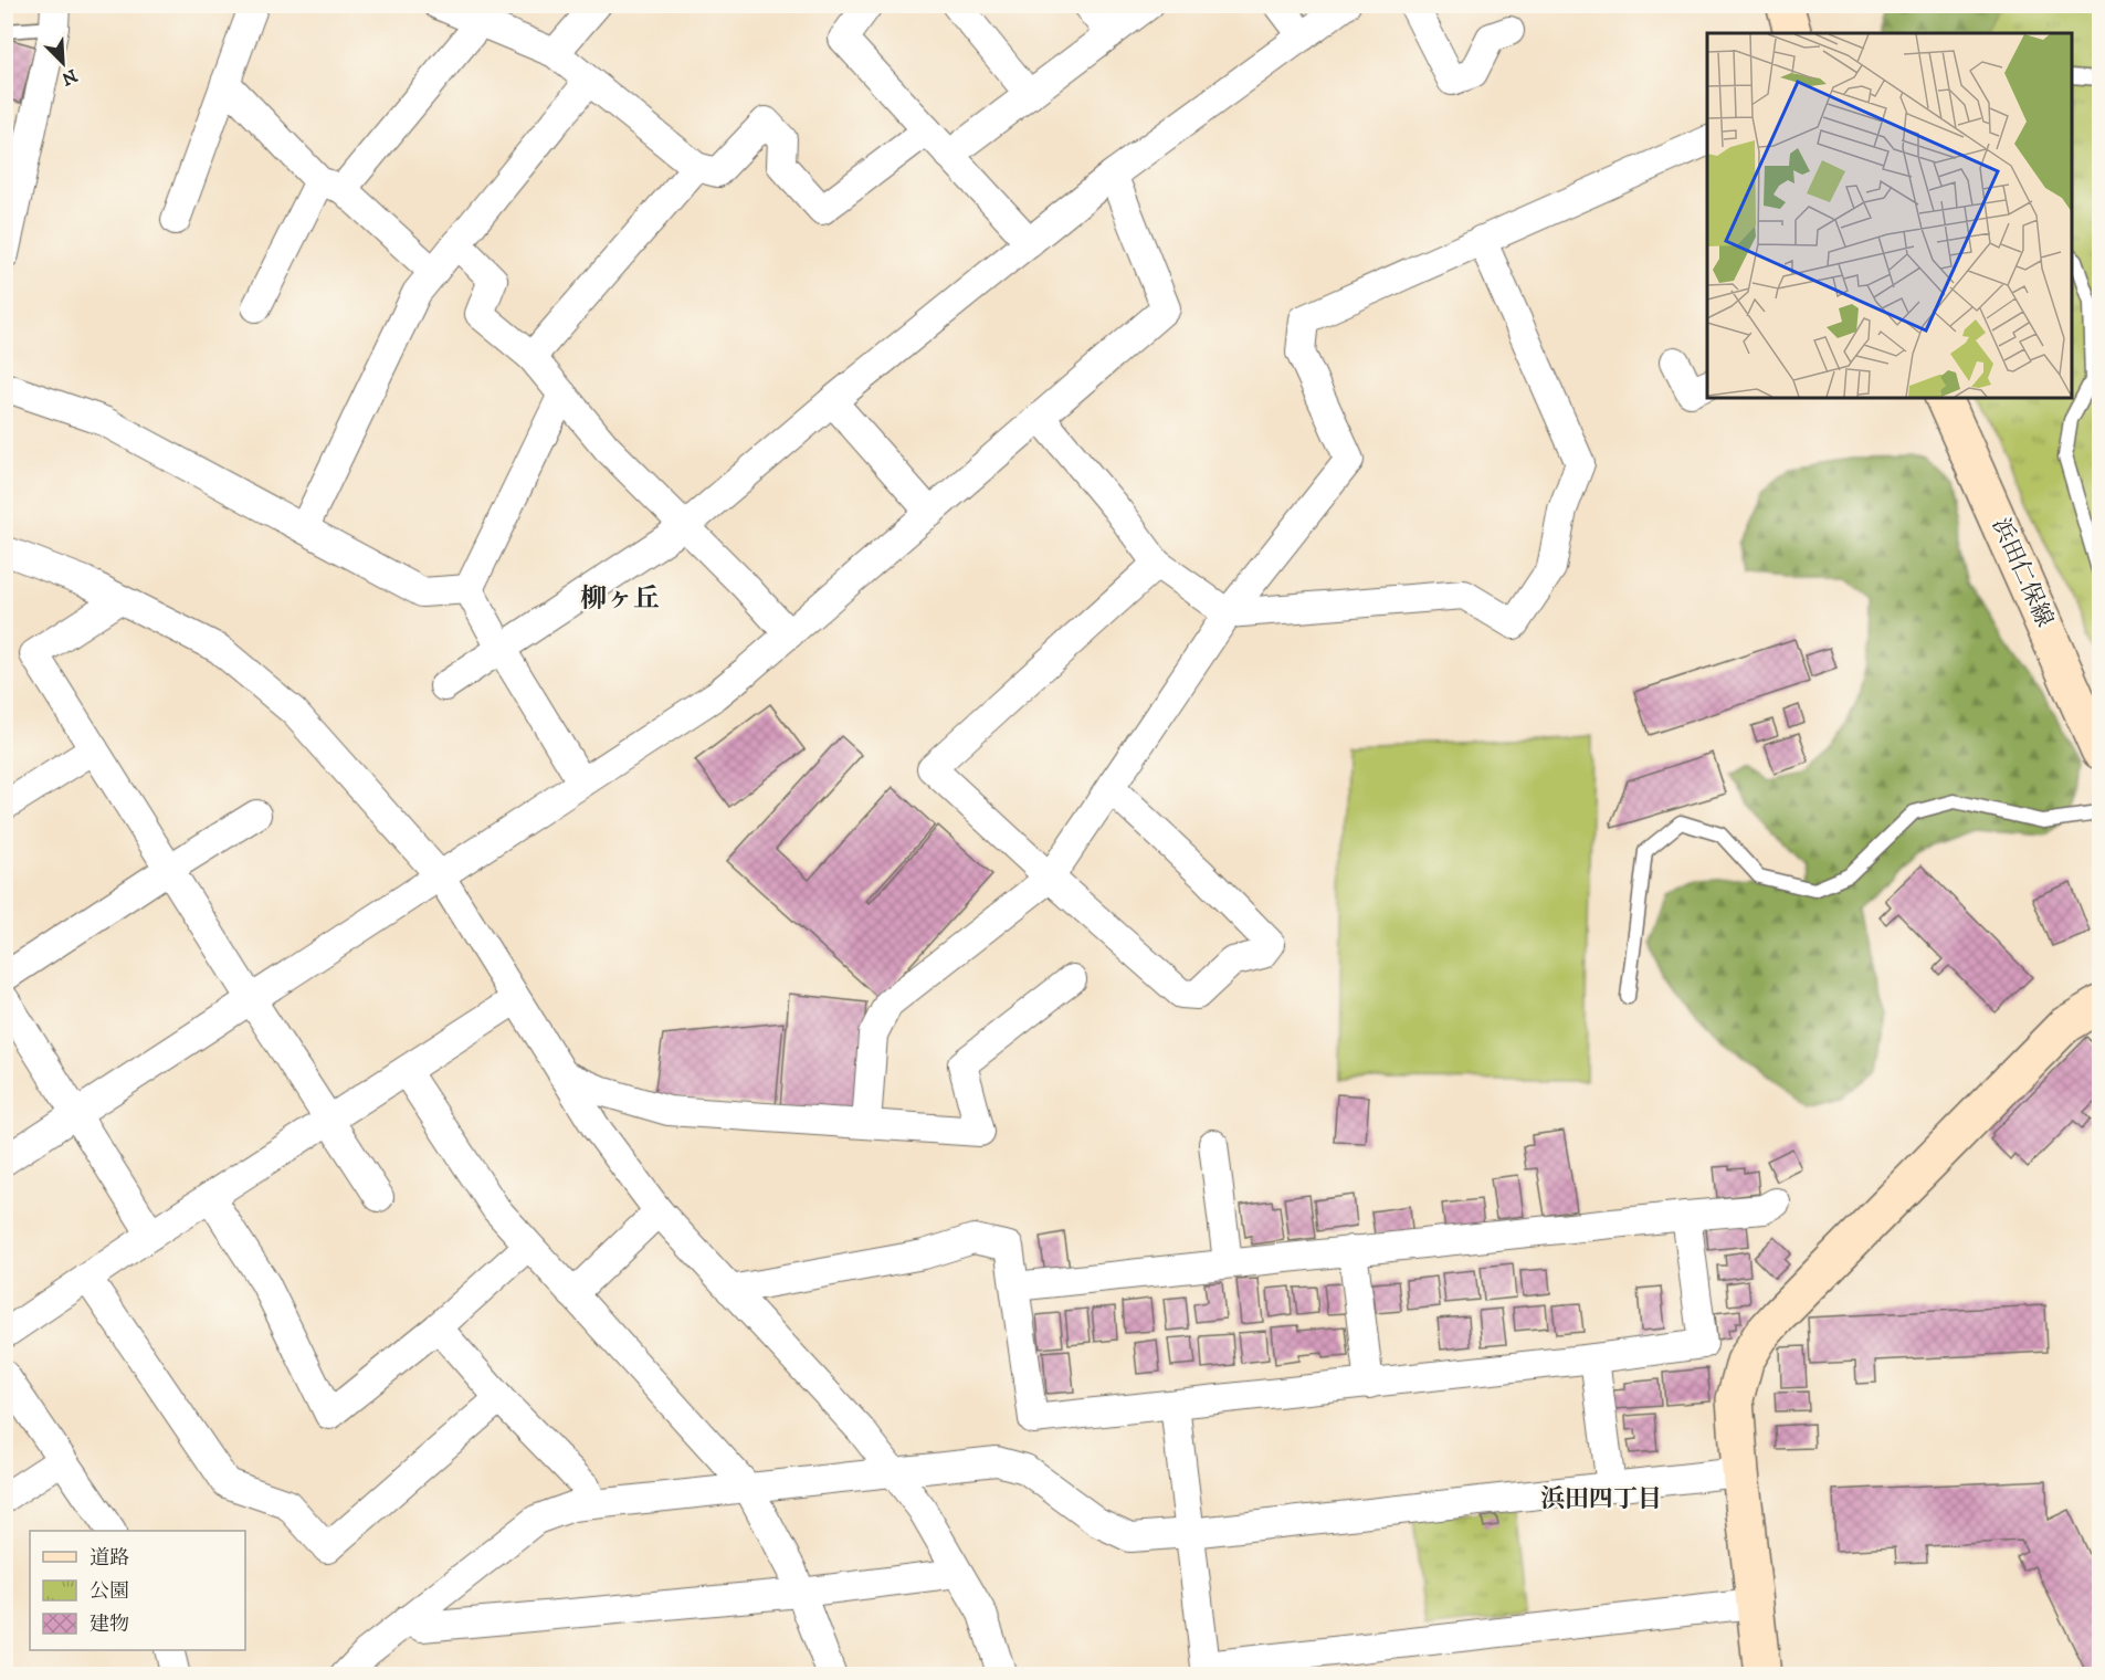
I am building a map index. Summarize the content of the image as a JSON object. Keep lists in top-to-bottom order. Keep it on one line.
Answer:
{"streets":{"street":["浜田仁保線"]},"districts":["柳ヶ丘","浜田四丁目"],"legend":["道路","公園","建物"],"north":"bottom right"}
